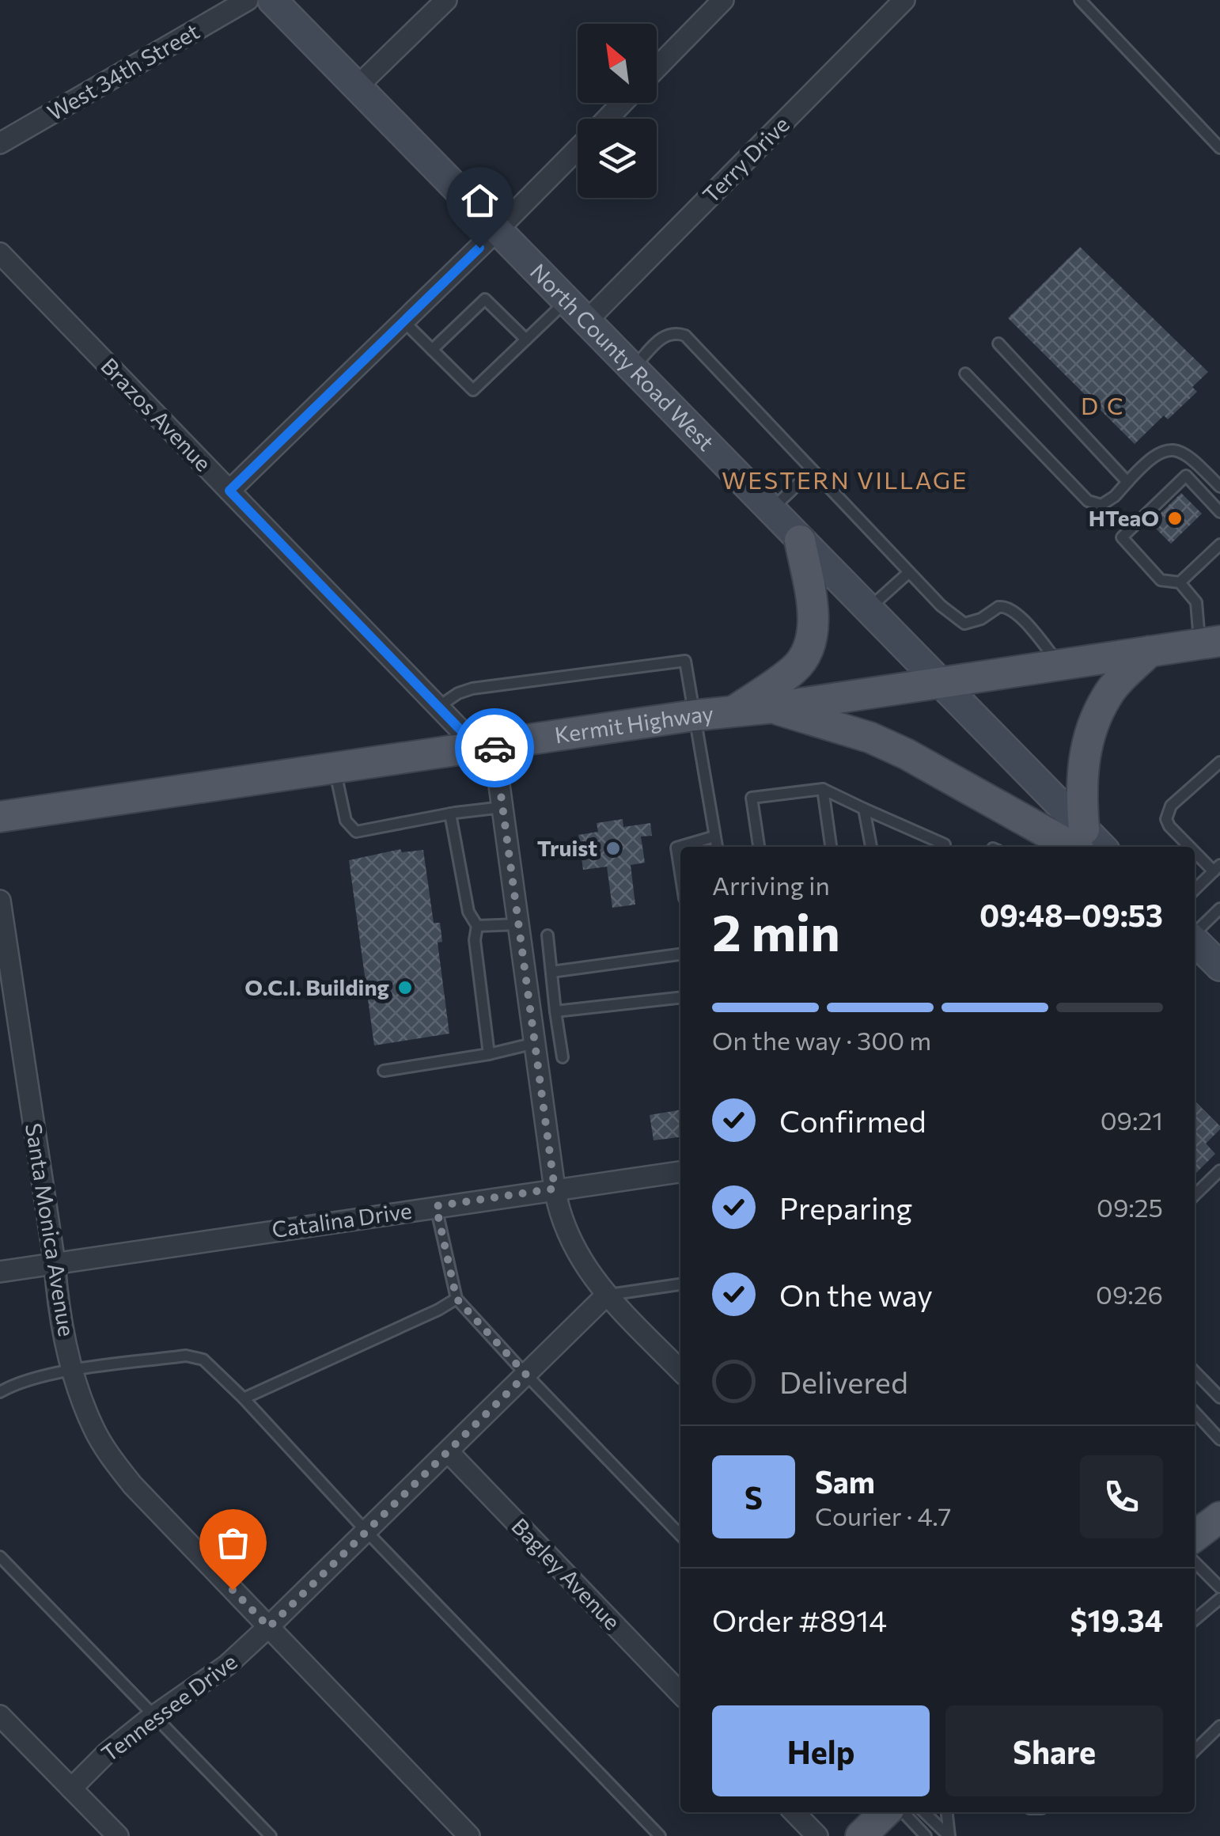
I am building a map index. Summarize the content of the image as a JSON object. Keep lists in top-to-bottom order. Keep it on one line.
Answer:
{"streets":{"main road":["North County Road West","Kermit Highway"],"street":["West 34th Street","Terry Drive","Brazos Avenue","Catalina Drive","Santa Monica Avenue","Bagley Avenue","Tennessee Drive"]},"crossings":[["Terry Drive","North County Road West"],["North County Road West","Kermit Highway"],["Brazos Avenue","Kermit Highway"],["Catalina Drive","Santa Monica Avenue"],["Santa Monica Avenue","Tennessee Drive"],["Bagley Avenue","Tennessee Drive"]],"districts":["D C","WESTERN VILLAGE"],"places":["HTeaO","Truist","O.C.I. Building"],"north":"top left","page":{"heading":["2 min","Arriving in","09:48–09:53"],"panel":["Sam","Courier · 4.7","Order #8914","$19.34"],"bar":"On the way · 300 m","list":[["Confirmed","09:21"],["Preparing","09:25"],["On the way","09:26"],"Delivered"],"round":"S","buttons":["Help","Share"]}}
